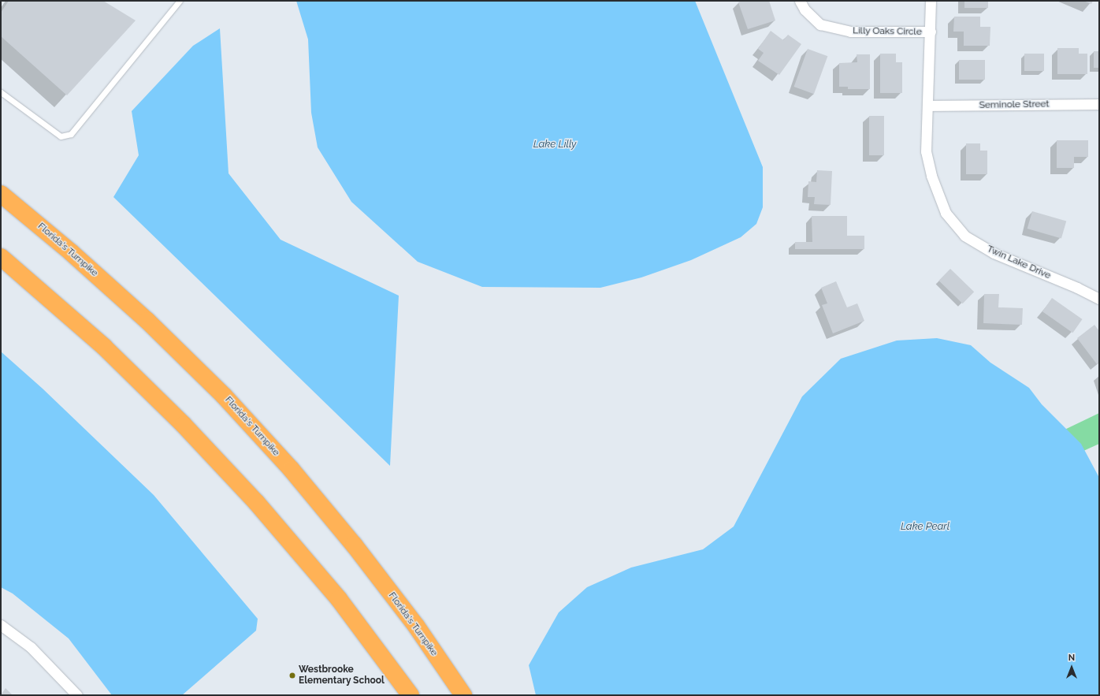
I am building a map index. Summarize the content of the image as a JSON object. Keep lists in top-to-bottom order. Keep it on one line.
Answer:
{"streets":{"highway":["Florida's Turnpike"],"street":["Lilly Oaks Circle","Seminole Street","Twin Lake Drive"]},"crossings":[["Lilly Oaks Circle","Seminole Street"],["Lilly Oaks Circle","Twin Lake Drive"],["Seminole Street","Twin Lake Drive"]],"water":["Lake Lilly","Lake Pearl"],"places":["Westbrooke Elementary School"],"north":"top"}
